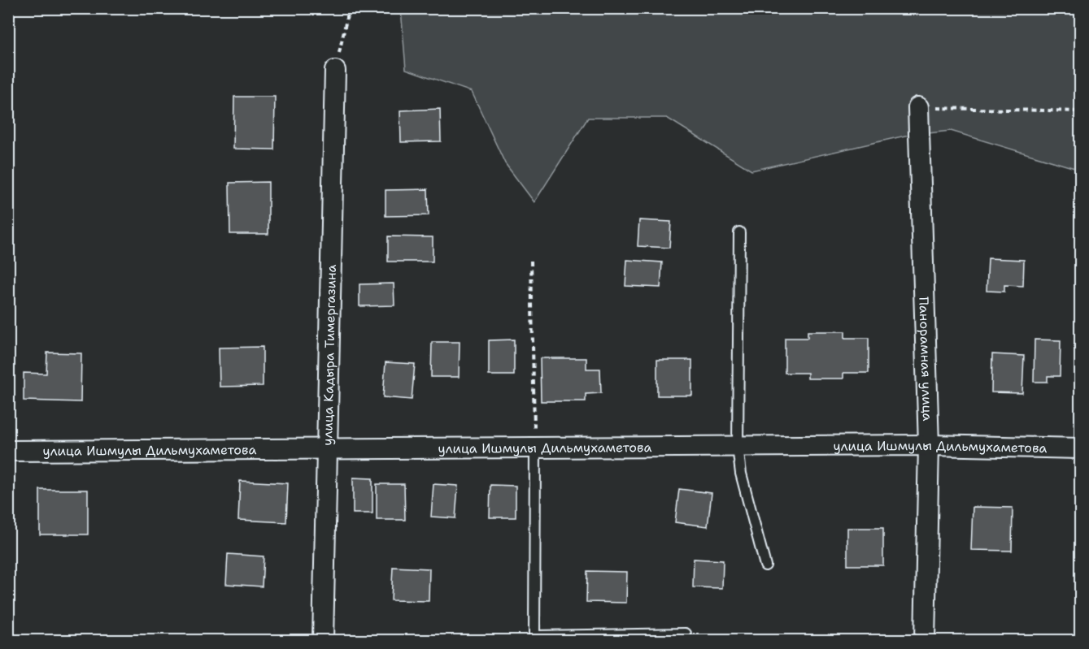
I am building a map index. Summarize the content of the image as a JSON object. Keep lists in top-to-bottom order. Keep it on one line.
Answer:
{"streets":{"street":["улица Кадыра Тимергазина","Панорамная улица","улица Ишмулы Дильмухаметова"]},"crossings":[["улица Кадыра Тимергазина","улица Ишмулы Дильмухаметова"],["Панорамная улица","улица Ишмулы Дильмухаметова"]]}
